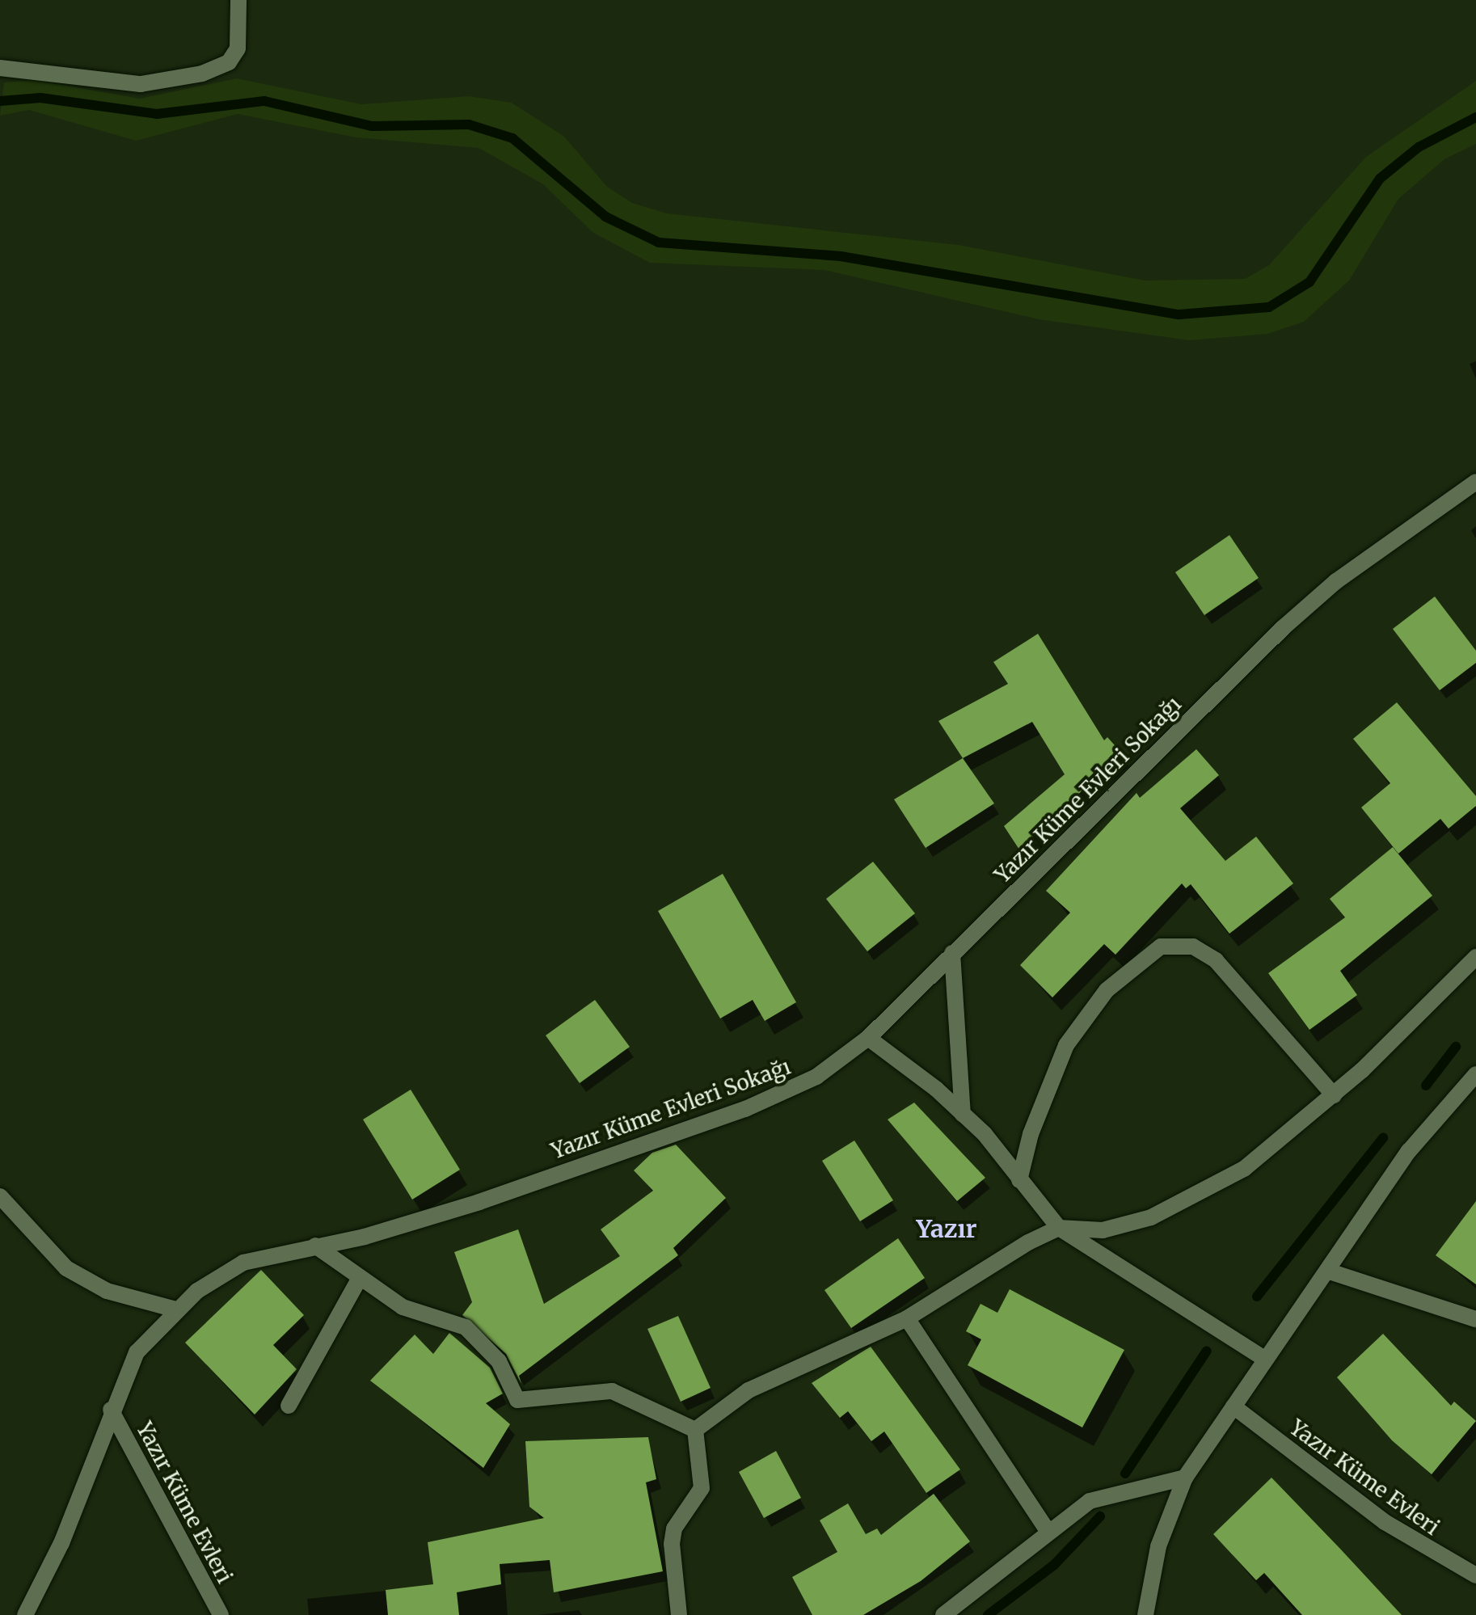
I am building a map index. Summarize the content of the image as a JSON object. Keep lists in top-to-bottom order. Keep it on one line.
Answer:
{"streets":{"street":["Yazır Küme Evleri Sokağı","Yazır Küme Evleri"]},"crossings":[["Yazır Küme Evleri Sokağı","Yazır Küme Evleri"]],"districts":["Yazır"]}
